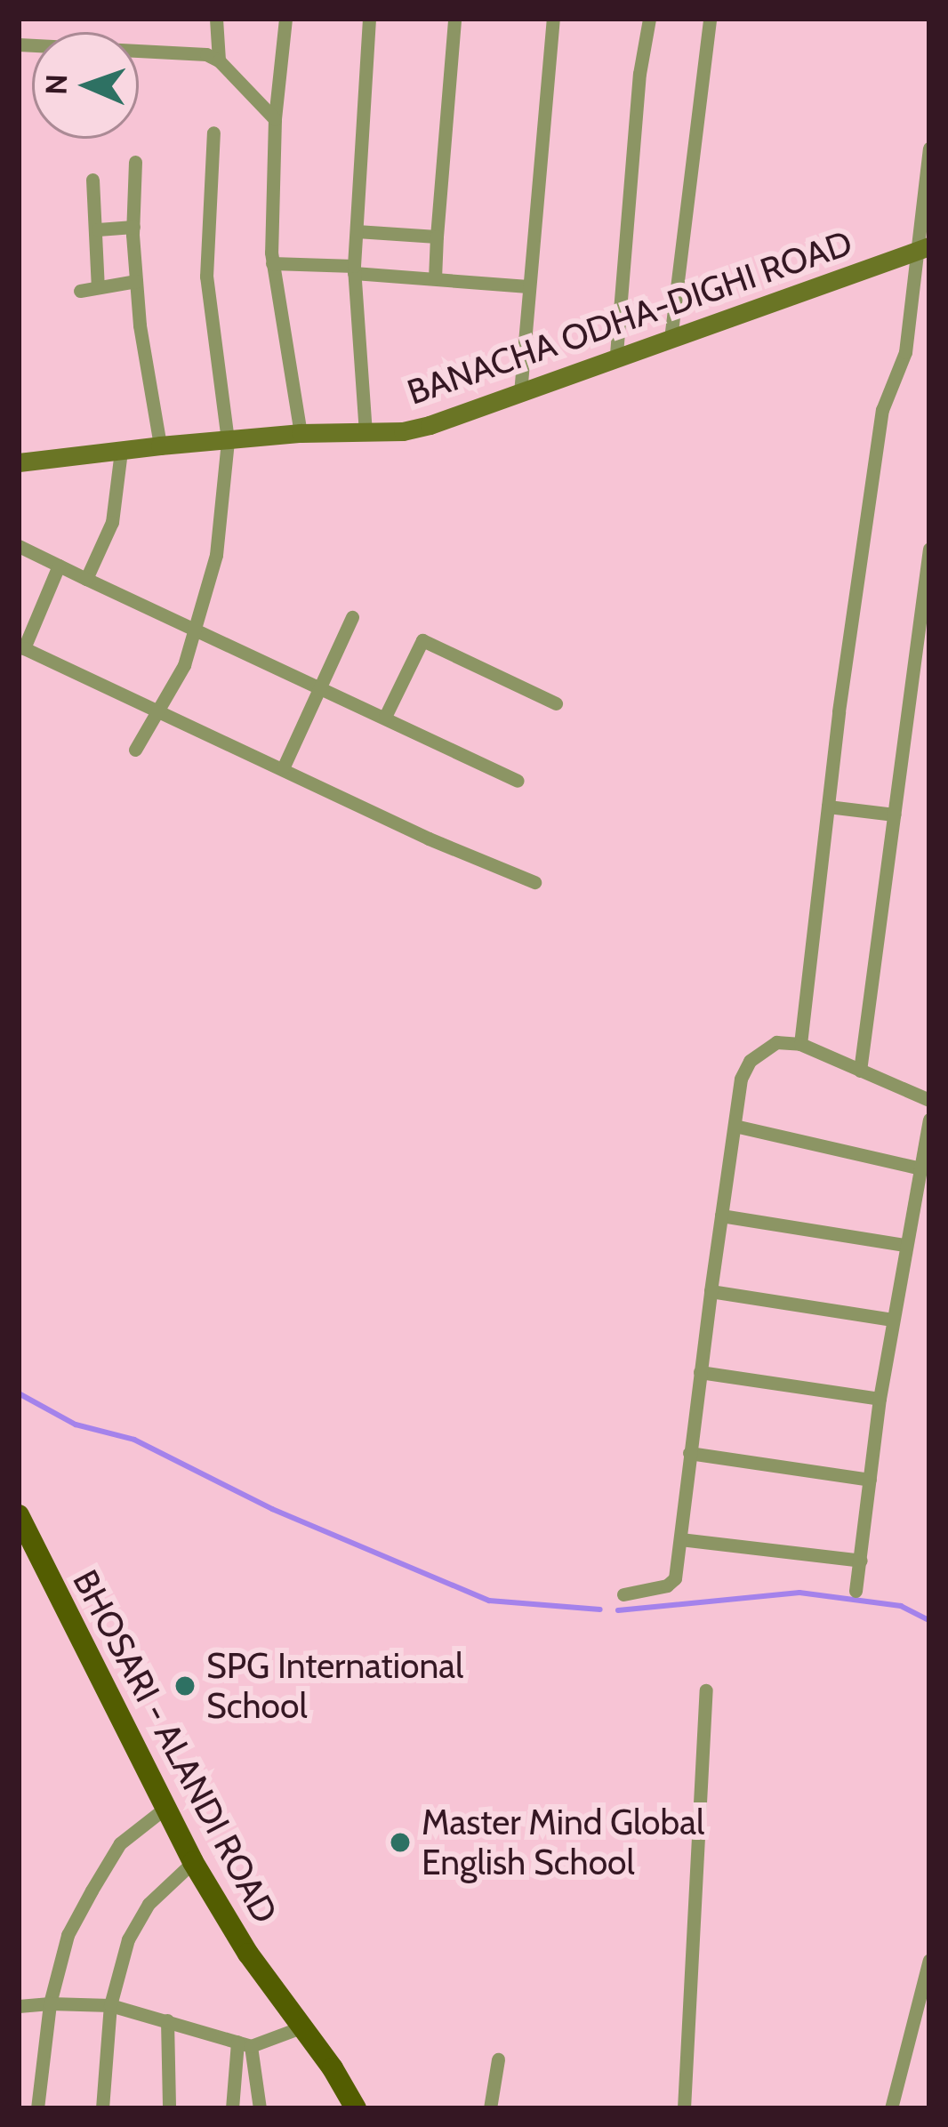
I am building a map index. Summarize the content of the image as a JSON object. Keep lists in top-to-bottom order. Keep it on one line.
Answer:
{"streets":{"main road":["BHOSARI - ALANDI ROAD"],"street":["BANACHA ODHA-DIGHI ROAD"]},"places":["SPG International School","Master Mind Global English School"],"north":"left"}
